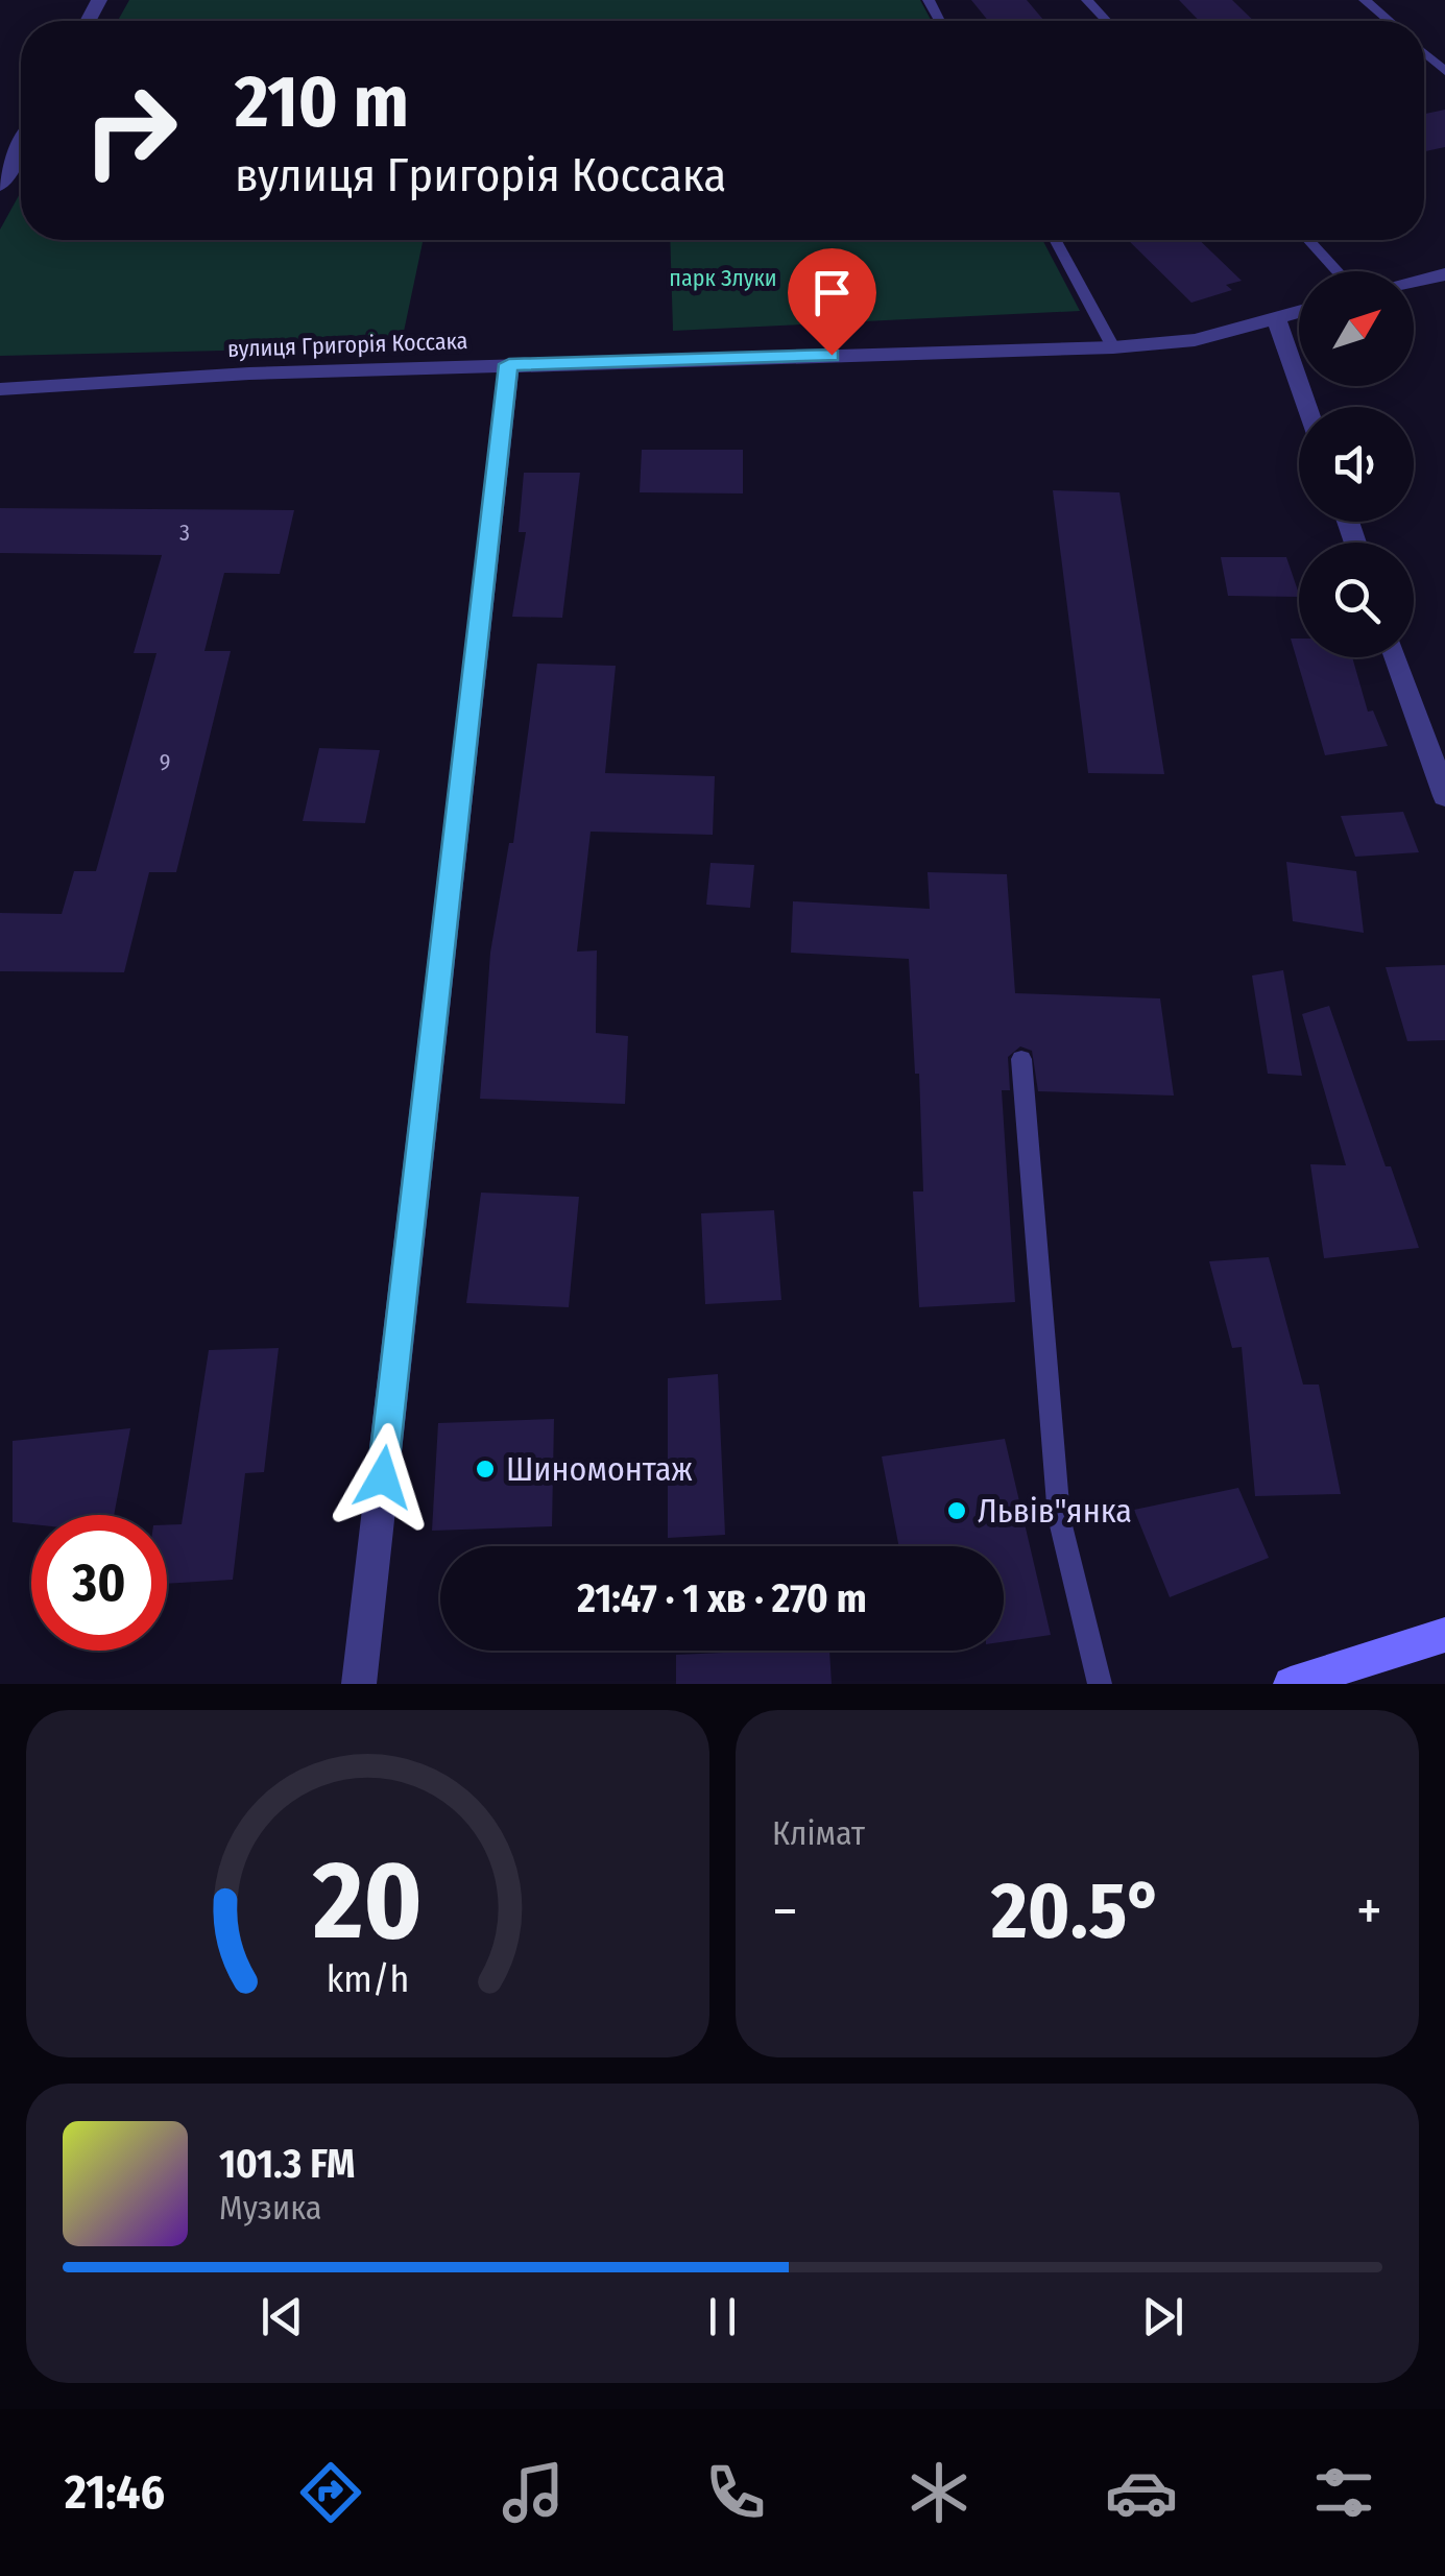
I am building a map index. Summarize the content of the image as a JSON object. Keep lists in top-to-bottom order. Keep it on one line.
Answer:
{"streets":{"street":["вулиця Григорія Коссака"]},"parks":["парк Злуки"],"places":["Шиномонтаж","Львів\"янка"],"house_numbers":["3","9"],"north":"top right","page":{"turn":["210 m","вулиця Григорія Коссака"],"limit":"30","trip":"21:47 · 1 хв · 270 m","tile":"Клімат","heat":["−","20.5°","+"],"song":["101.3 FM","Музика"],"tabs":"21:46","gauge":["20","km/h"]}}
